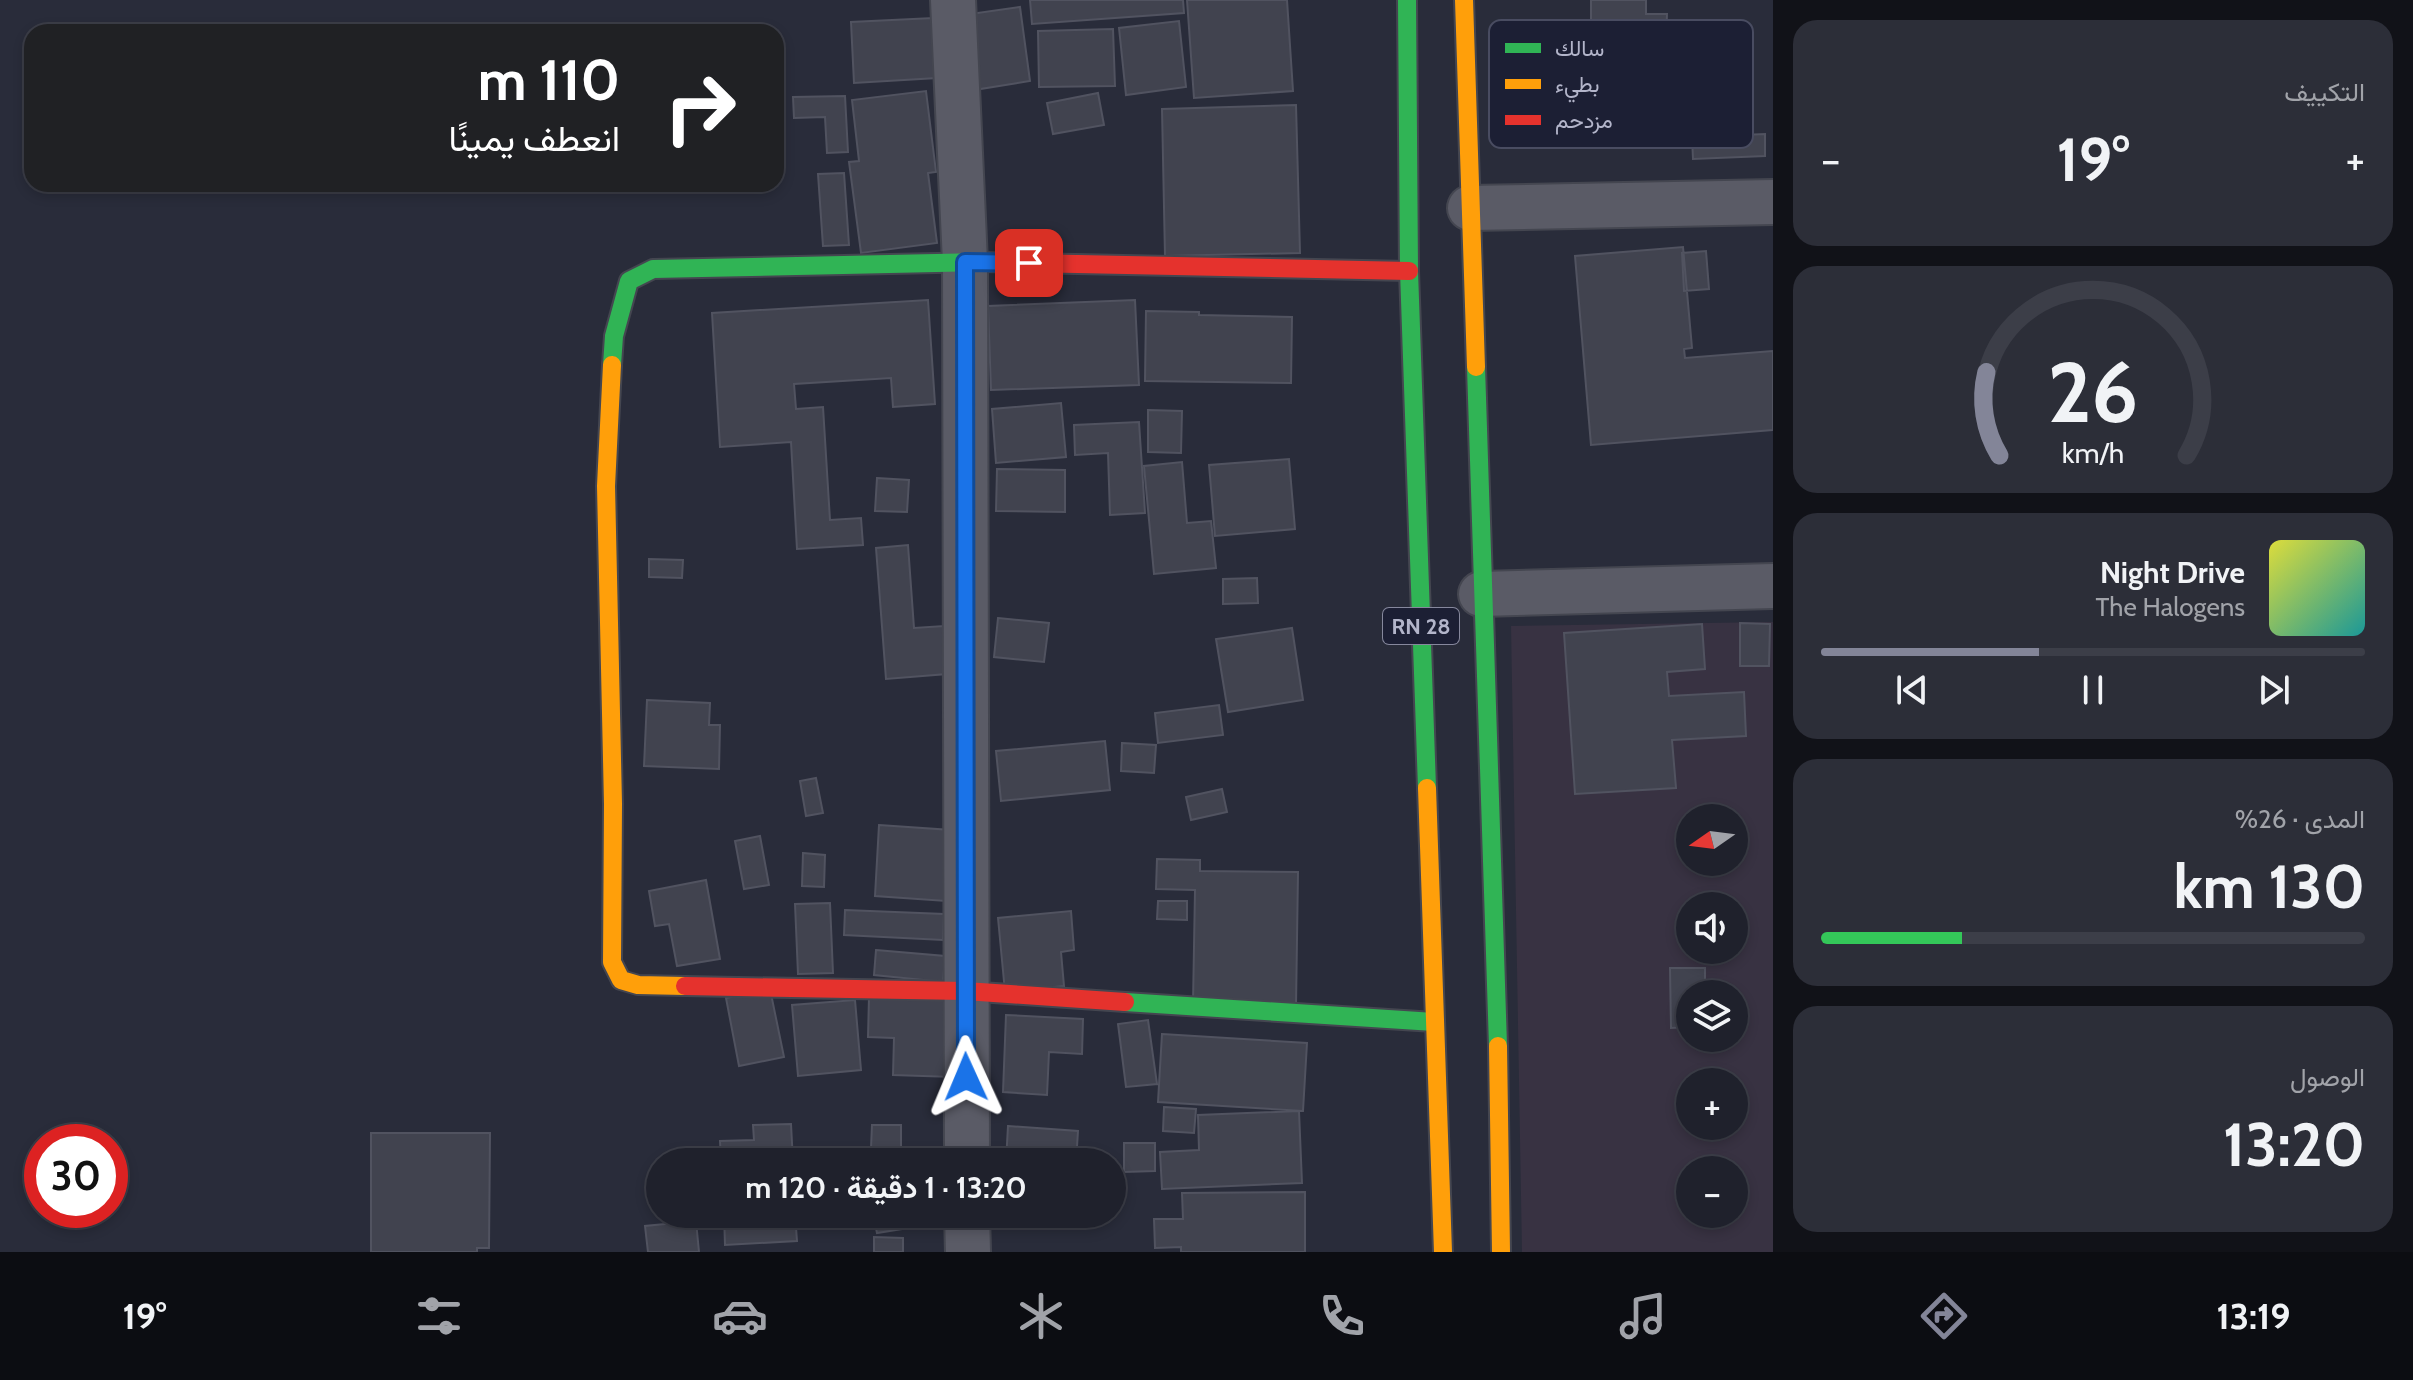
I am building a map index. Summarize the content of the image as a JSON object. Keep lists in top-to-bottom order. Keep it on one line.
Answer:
{"streets":{"main road":["RN 28"]},"legend":["سالك","بطيء","مزدحم"],"north":"left","page":{"tile":["التكييف",["المدى · 26%","130 km"],["الوصول","13:20"]],"turn":["110 m","انعطف يمينًا"],"heat":["−","19°","+"],"song":["Night Drive","The Halogens"],"map_buttons":["+","−"],"limit":"30","trip":"13:20 · 1 دقيقة · 120 m","tabs":["13:19","19°"],"gauge":["26","km/h"]}}
